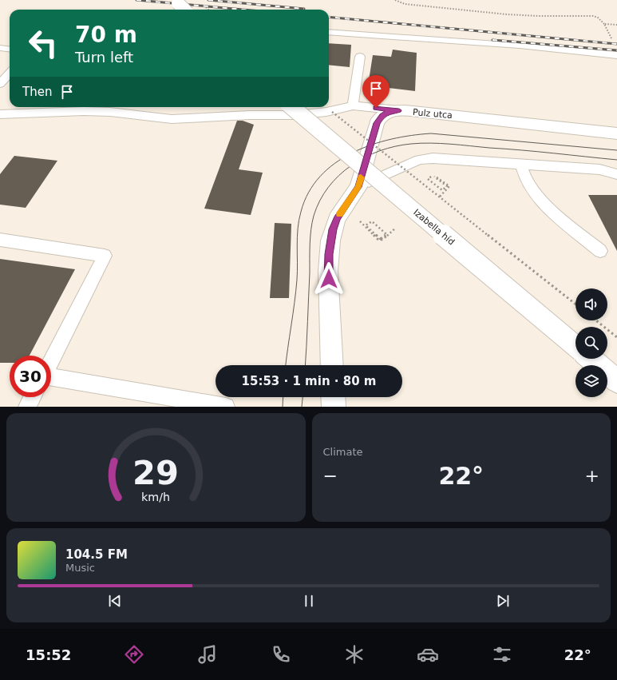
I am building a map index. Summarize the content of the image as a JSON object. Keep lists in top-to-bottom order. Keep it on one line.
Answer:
{"streets":{"street":["Pulz utca","Izabella híd"]},"page":{"turn":["70 m","Turn left"],"then":"Then","limit":"30","trip":"15:53 · 1 min · 80 m","tile":"Climate","heat":["−","22°","+"],"song":["104.5 FM","Music"],"tabs":["15:52","22°"],"gauge":["29","km/h"]}}
